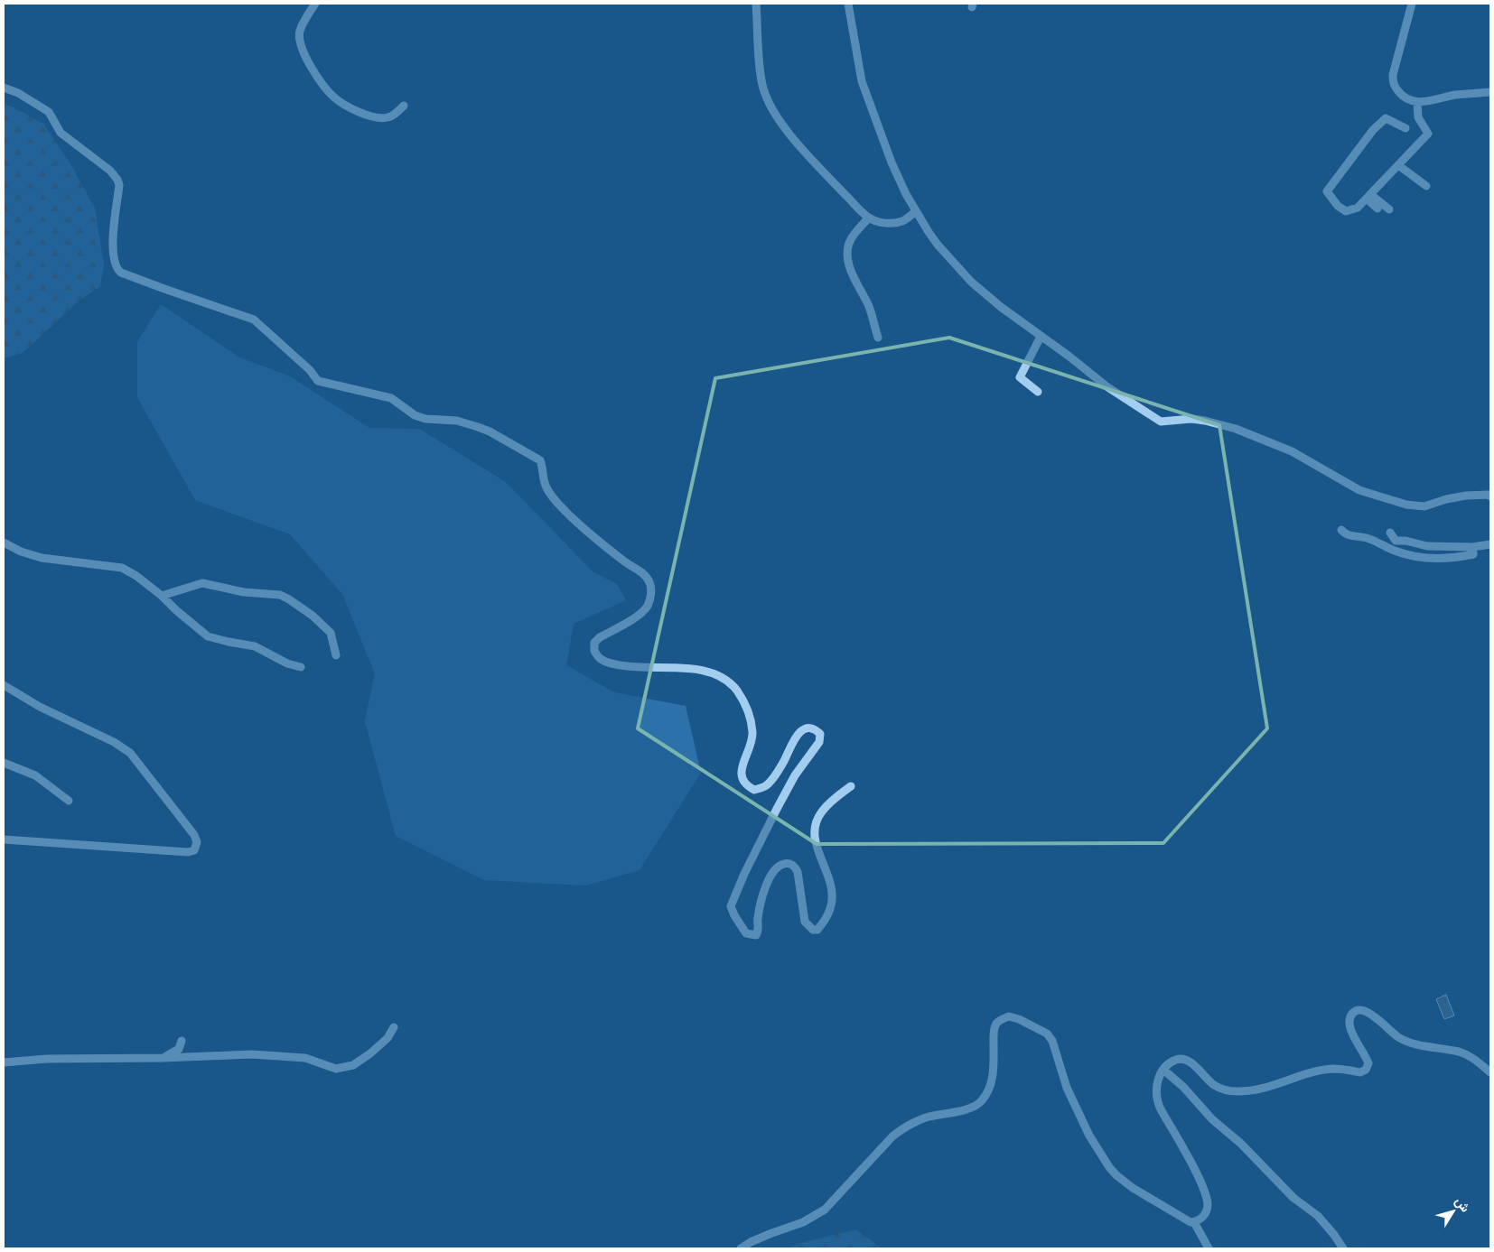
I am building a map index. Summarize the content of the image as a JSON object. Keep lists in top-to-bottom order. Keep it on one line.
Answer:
{"north":"top right"}
